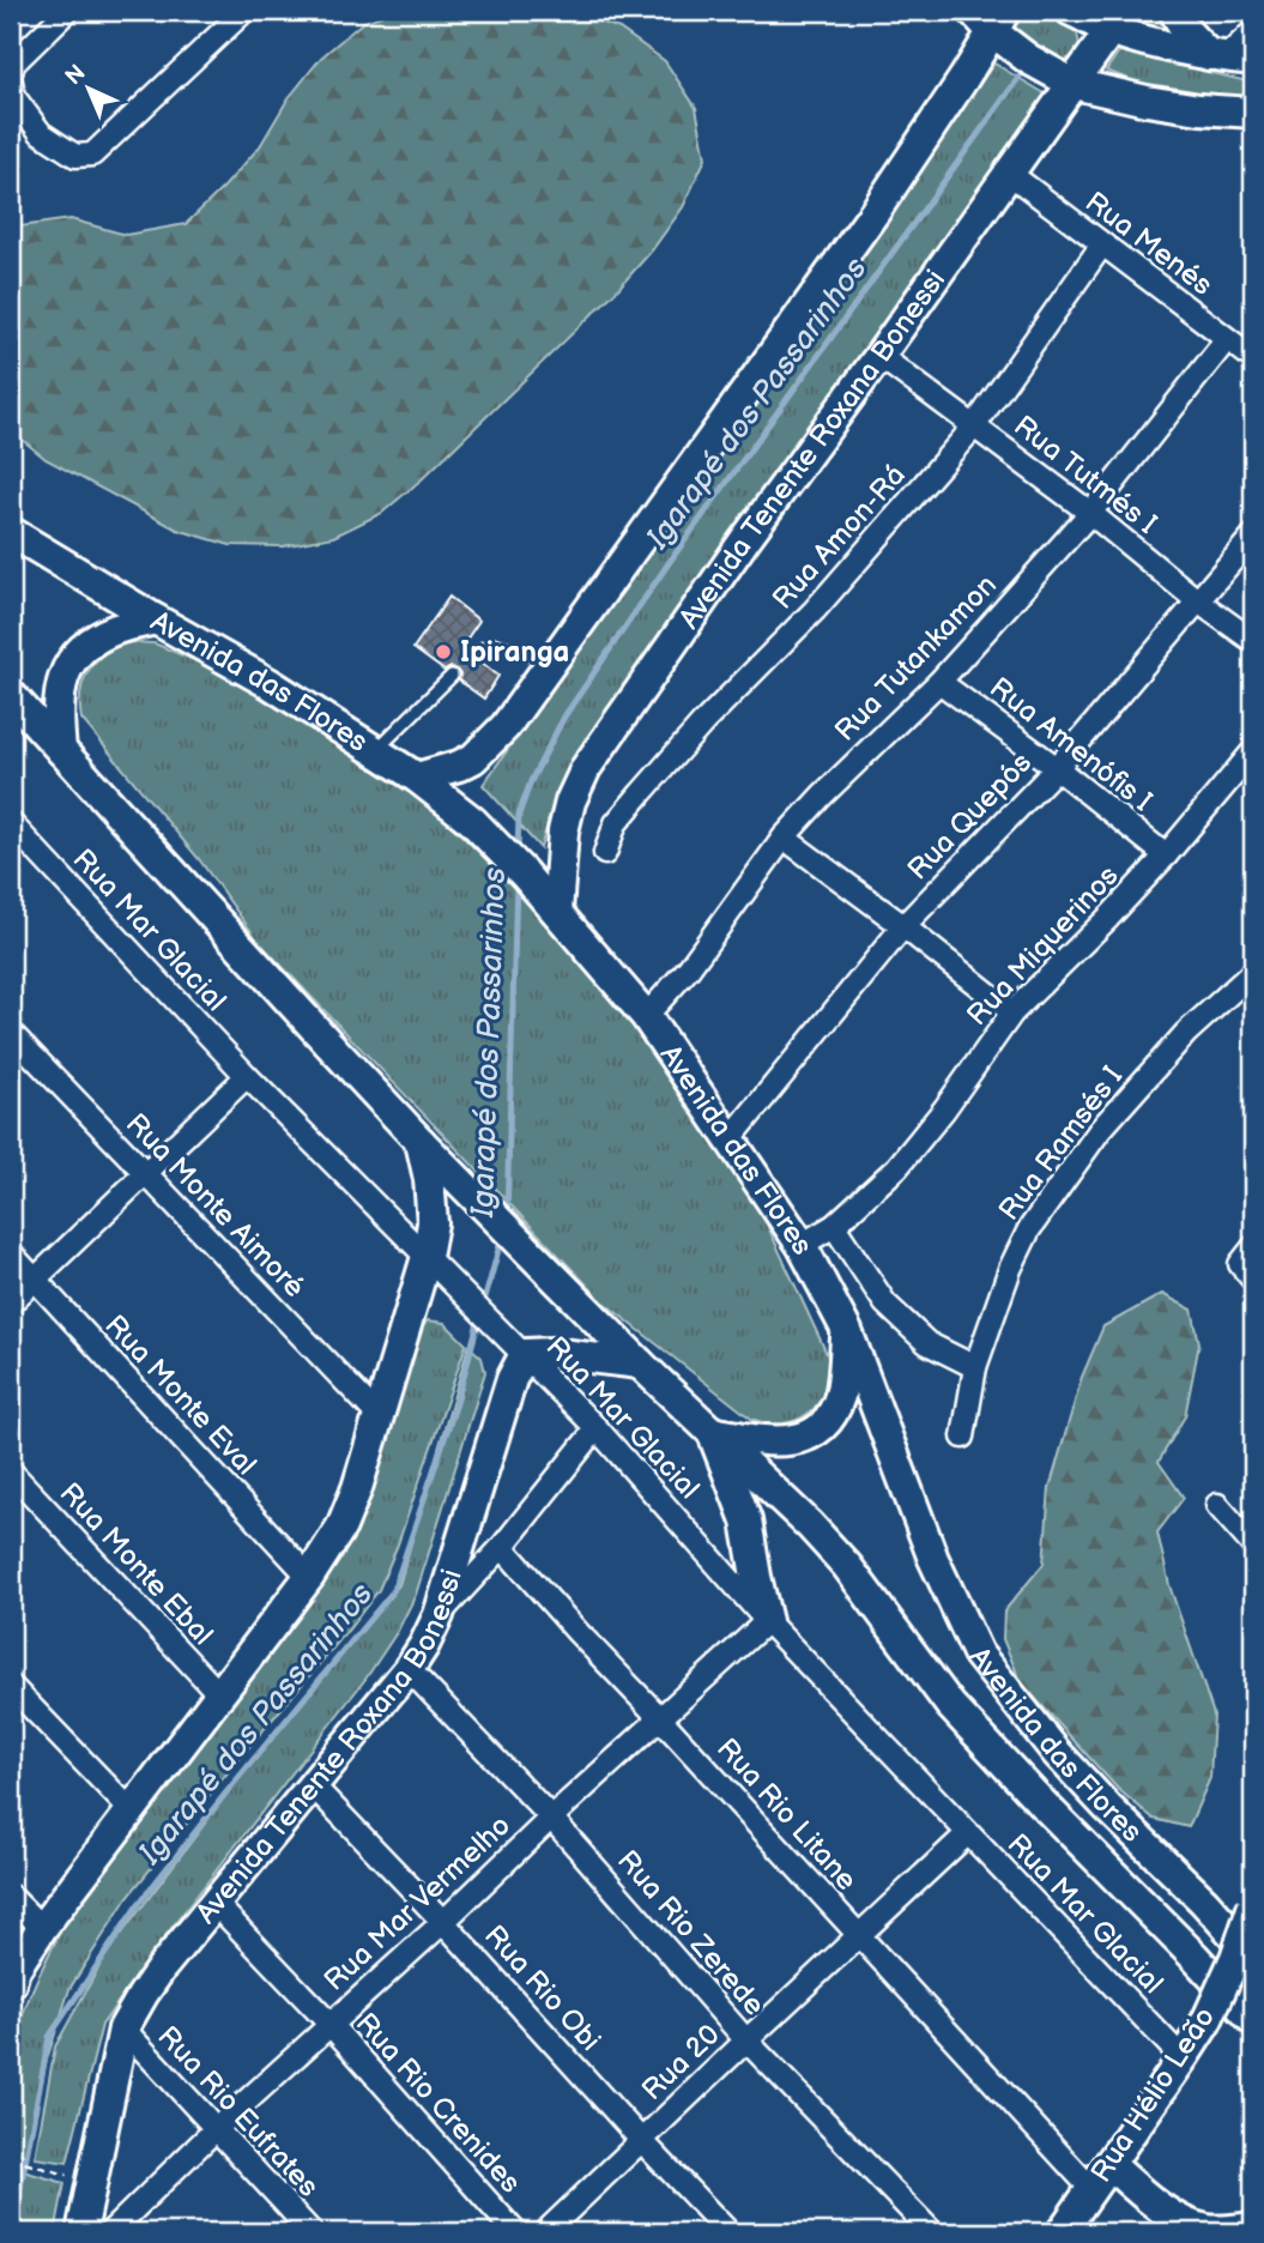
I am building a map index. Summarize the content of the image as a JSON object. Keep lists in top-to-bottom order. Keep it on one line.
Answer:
{"streets":{"street":["Rua Menés","Avenida Tenente Roxana Bonessi","Rua Tutmés I","Rua Amon-Rá","Rua Tutankamon","Avenida das Flores","Rua Amenófis I","Rua Quepós","Rua Mar Glacial","Rua Miquerinos","Rua Ramsés I","Rua Monte Aimoré","Rua Monte Eval","Rua Monte Ebal","Rua Rio Litane","Rua Mar Vermelho","Rua Rio Zerede","Rua Rio Obi","Rua 20","Rua Hélio Leão","Rua Rio Crenides","Rua Rio Eufrates"]},"crossings":[["Rua Menés","Avenida Tenente Roxana Bonessi"],["Rua Menés","Rua Amon-Rá"],["Rua Menés","Rua Tutankamon"],["Avenida Tenente Roxana Bonessi","Rua Tutmés I"],["Avenida Tenente Roxana Bonessi","Avenida das Flores"],["Avenida Tenente Roxana Bonessi","Rua Mar Glacial"],["Avenida Tenente Roxana Bonessi","Rua Rio Zerede"],["Avenida Tenente Roxana Bonessi","Rua Rio Obi"],["Avenida Tenente Roxana Bonessi","Rua Rio Crenides"],["Avenida Tenente Roxana Bonessi","Rua Rio Eufrates"],["Rua Tutmés I","Rua Amon-Rá"],["Rua Tutmés I","Rua Tutankamon"],["Rua Tutmés I","Rua Quepós"],["Rua Tutankamon","Avenida das Flores"],["Rua Tutankamon","Rua Amenófis I"],["Avenida das Flores","Rua Quepós"],["Avenida das Flores","Rua Miquerinos"],["Rua Amenófis I","Rua Quepós"],["Rua Amenófis I","Rua Miquerinos"],["Rua Mar Glacial","Rua Mar Vermelho"],["Rua Mar Glacial","Rua 20"],["Rua Mar Glacial","Rua Hélio Leão"],["Rua Rio Litane","Rua Mar Vermelho"],["Rua Rio Litane","Rua 20"],["Rua Rio Litane","Rua Hélio Leão"],["Rua Mar Vermelho","Rua Rio Zerede"],["Rua Mar Vermelho","Rua Rio Obi"],["Rua Mar Vermelho","Rua Rio Crenides"],["Rua Mar Vermelho","Rua Rio Eufrates"],["Rua Rio Zerede","Rua 20"],["Rua Rio Obi","Rua 20"]],"water":["Igarapé dos Passarinhos"],"places":["Ipiranga"],"north":"top left"}
